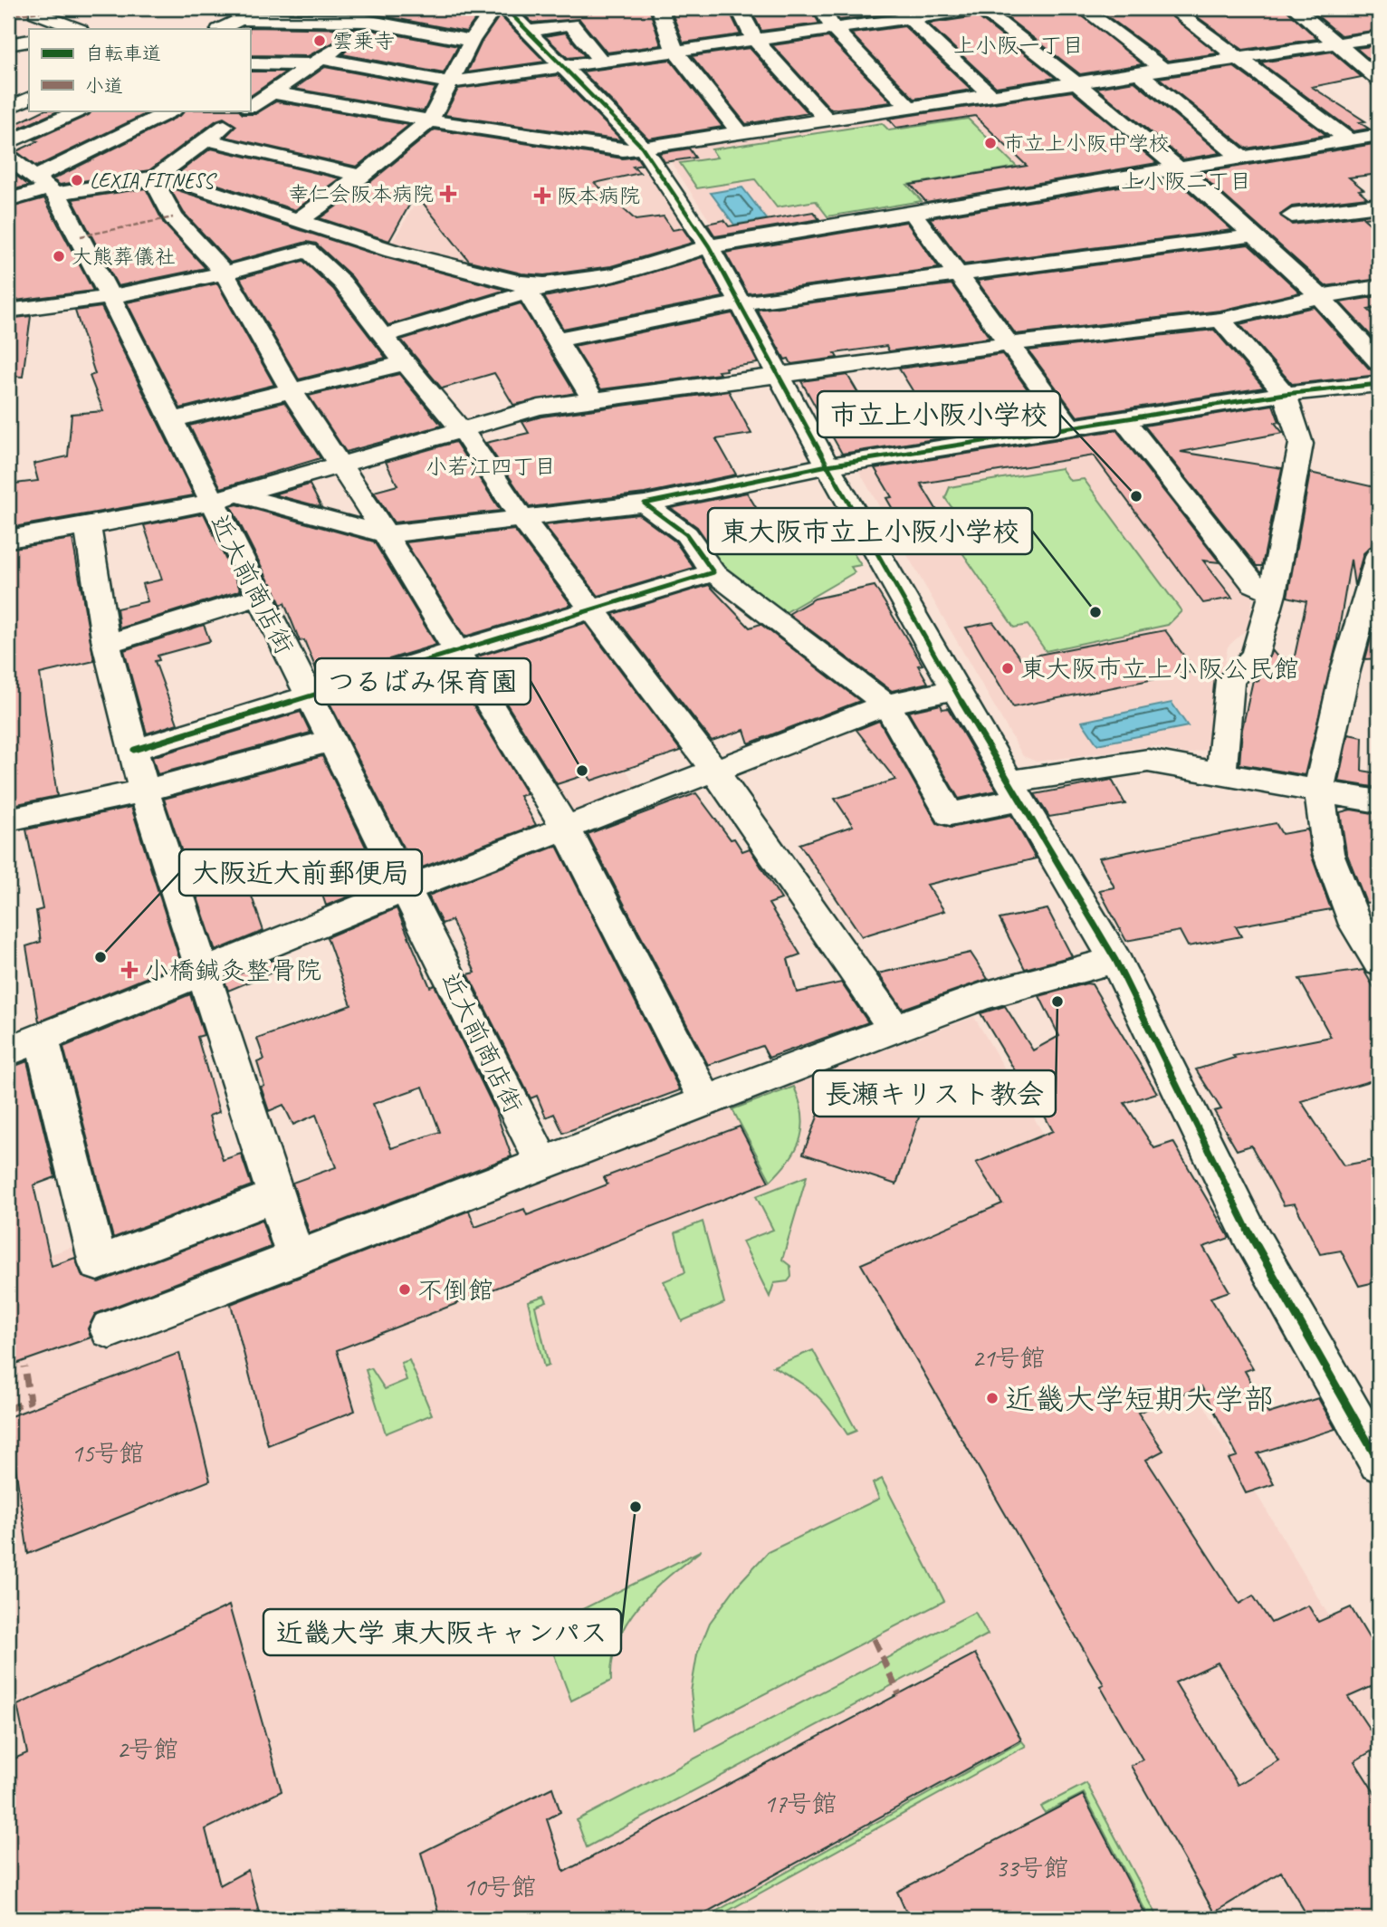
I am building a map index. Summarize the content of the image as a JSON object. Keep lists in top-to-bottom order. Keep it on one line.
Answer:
{"streets":{"street":["近大前商店街"]},"districts":["上小阪一丁目","上小阪二丁目","小若江四丁目"],"places":{"other":["雲乗寺","市立上小阪中学校","LEXIA FITNESS","大熊葬儀社","市立上小阪小学校","東大阪市立上小阪小学校","東大阪市立上小阪公民館","つるばみ保育園","大阪近大前郵便局","長瀬キリスト教会","不倒館","近畿大学短期大学部","近畿大学 東大阪キャンパス"],"health":["幸仁会阪本病院","阪本病院","小橋鍼灸整骨院"]},"house_numbers":["21号館","15号館","2号館","17号館","33号館","10号館"],"legend":["自転車道","小道"]}
